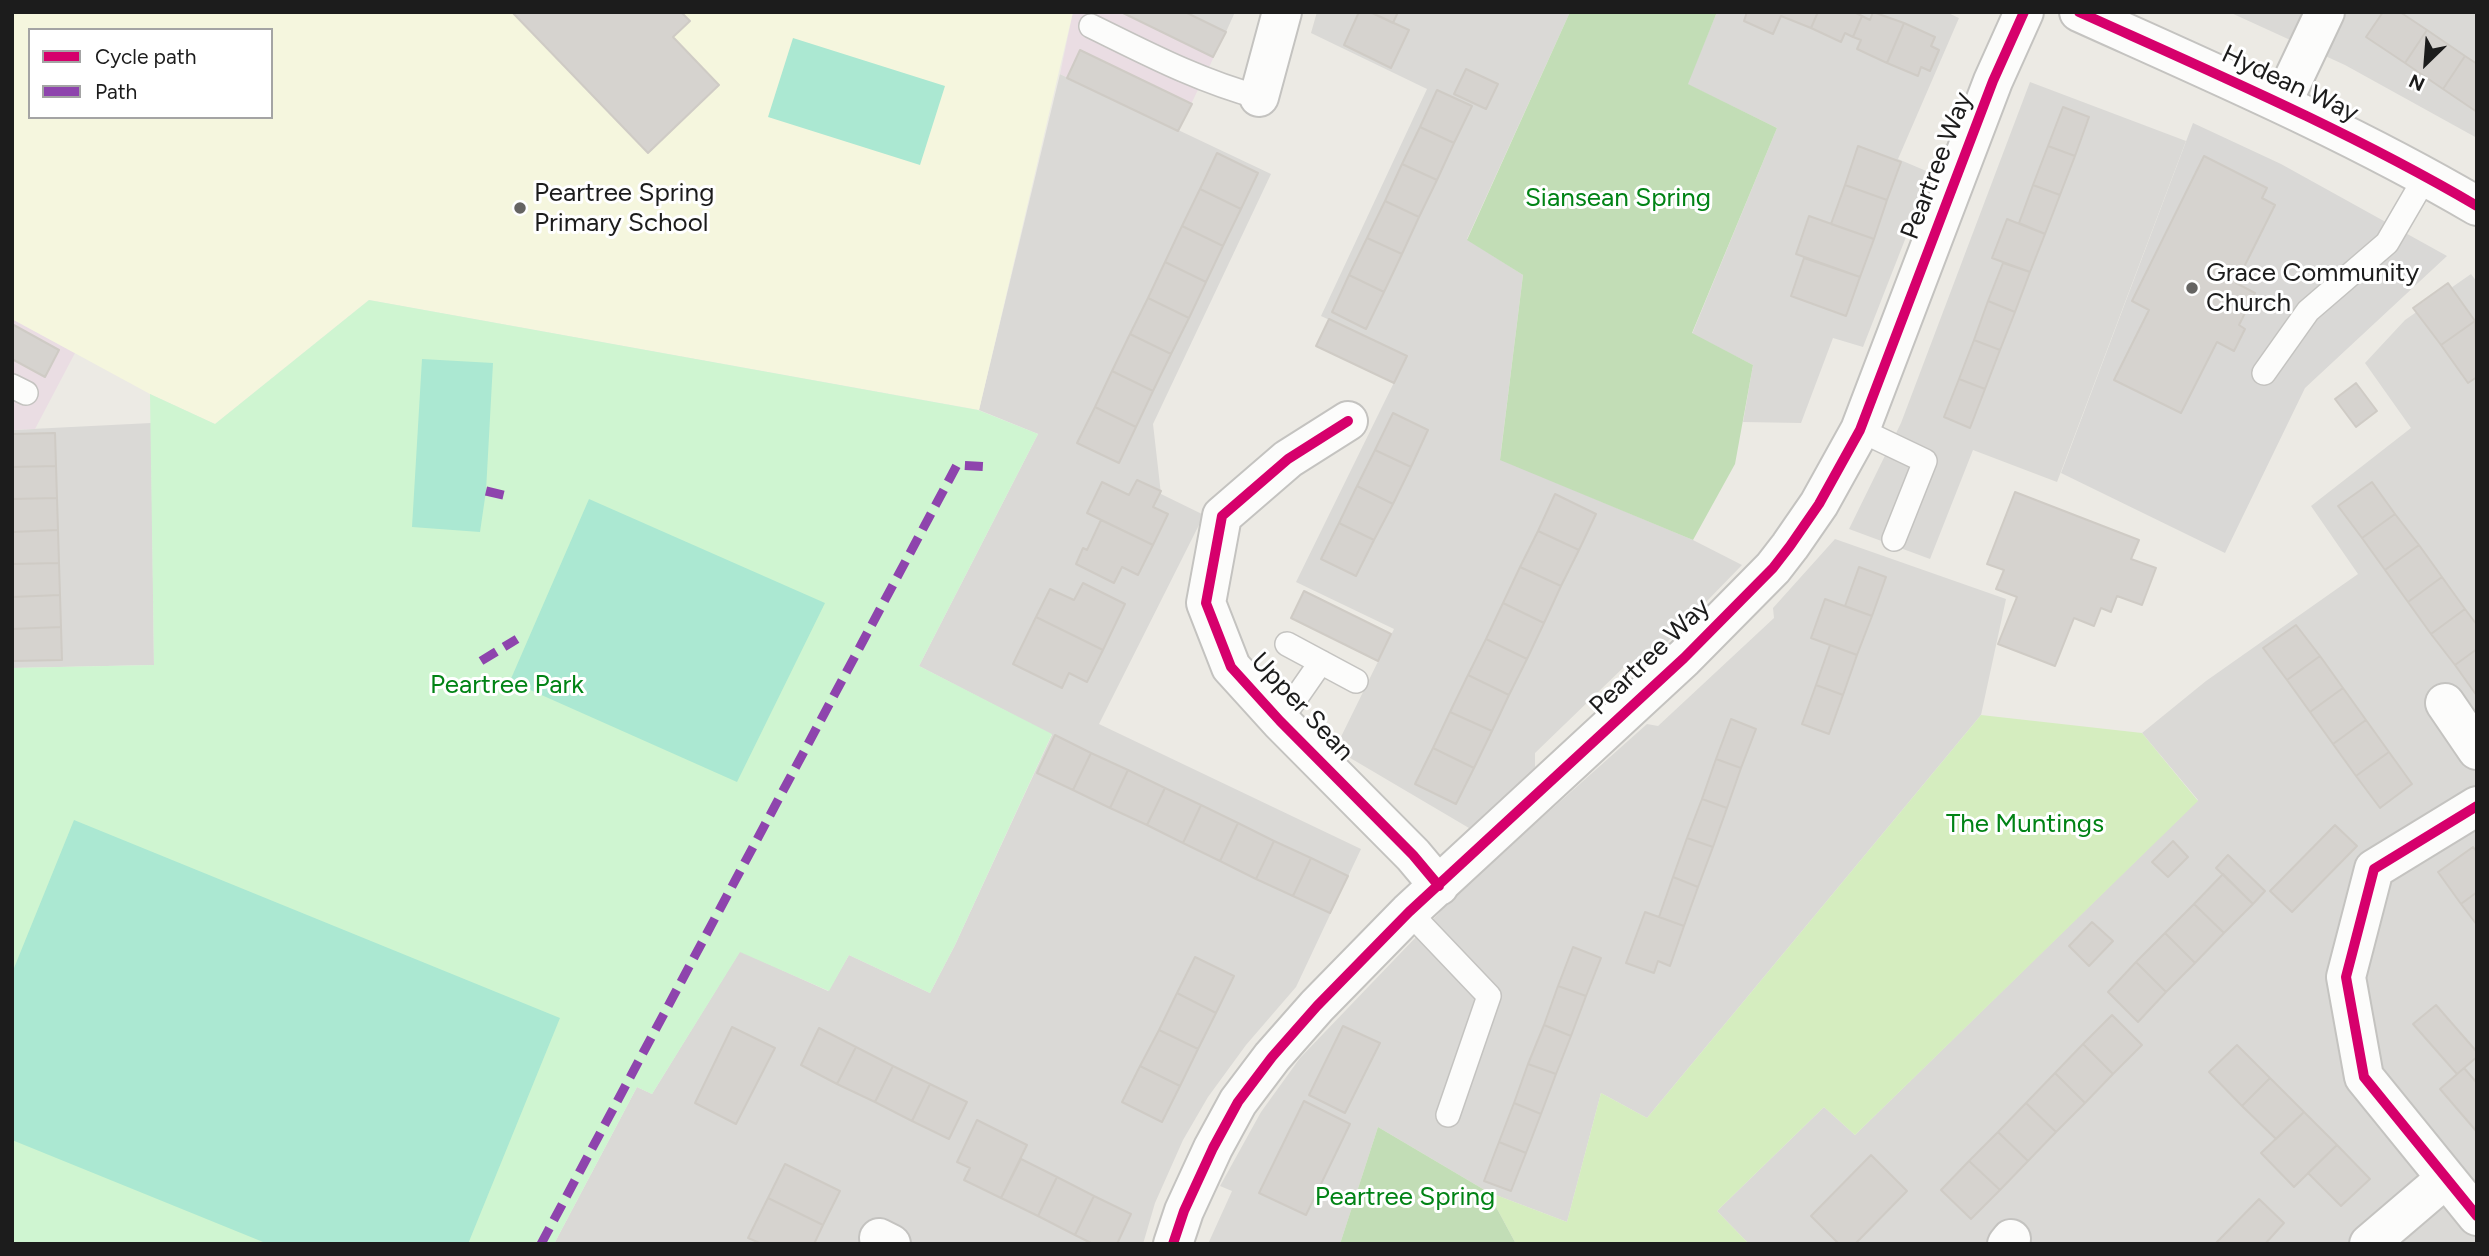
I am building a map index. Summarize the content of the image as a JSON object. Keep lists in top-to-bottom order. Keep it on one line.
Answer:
{"streets":{"street":["Hydean Way","Peartree Way","Upper Sean"]},"crossings":[["Peartree Way","Upper Sean"]],"parks":["Siansean Spring","Peartree Park","The Muntings","Peartree Spring"],"places":["Peartree Spring Primary School","Grace Community Church"],"legend":["Cycle path","Path"],"north":"bottom left"}
